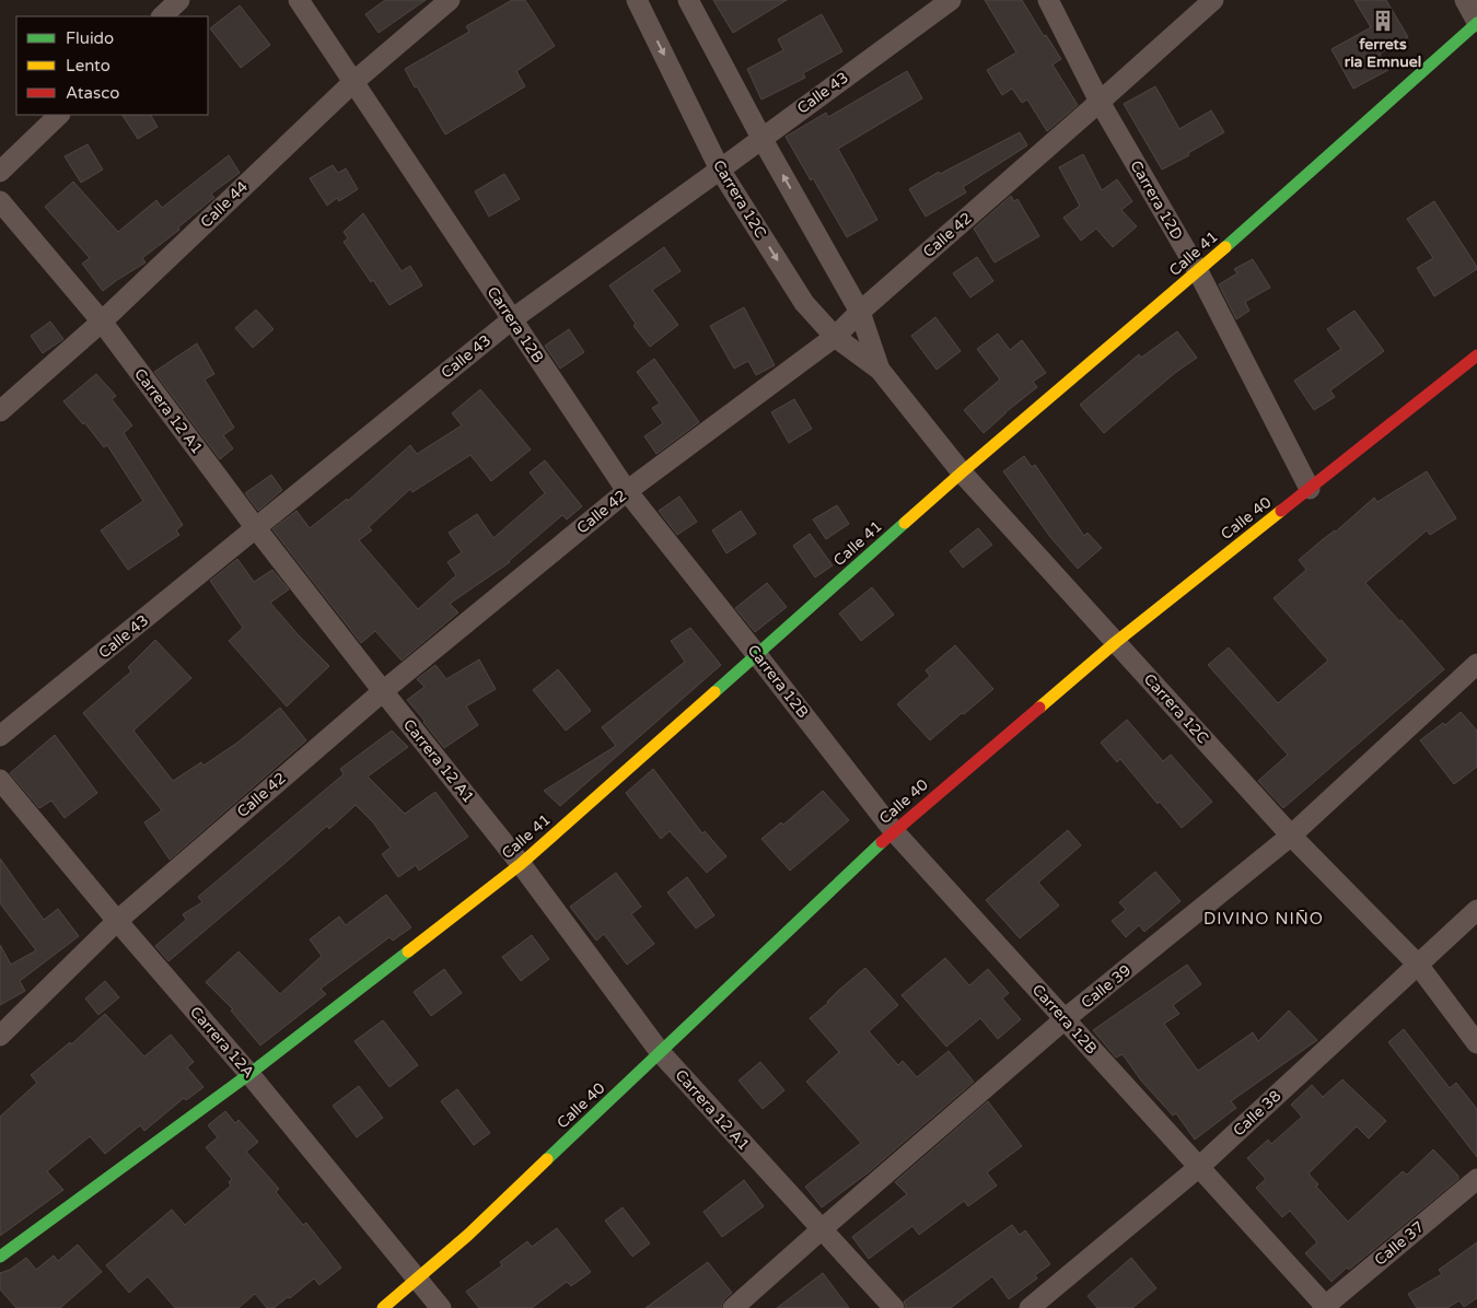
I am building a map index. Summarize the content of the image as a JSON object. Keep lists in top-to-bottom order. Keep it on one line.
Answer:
{"streets":{"street":["Calle 43","Carrera 12C","Carrera 12D","Calle 44","Calle 42","Calle 41","Carrera 12B","Carrera 12 A1","Calle 40","Calle 39","Carrera 12A","Calle 38","Calle 37"]},"crossings":[["Calle 43","Carrera 12C"],["Calle 43","Carrera 12B"],["Calle 43","Carrera 12 A1"],["Carrera 12C","Calle 42"],["Carrera 12C","Calle 41"],["Carrera 12C","Calle 40"],["Carrera 12C","Calle 39"],["Carrera 12C","Calle 38"],["Carrera 12D","Calle 42"],["Carrera 12D","Calle 41"],["Carrera 12D","Calle 40"],["Calle 44","Carrera 12B"],["Calle 44","Carrera 12 A1"],["Calle 42","Carrera 12B"],["Calle 42","Carrera 12 A1"],["Calle 42","Carrera 12A"],["Calle 41","Carrera 12B"],["Calle 41","Carrera 12 A1"],["Calle 41","Carrera 12A"],["Carrera 12B","Calle 40"],["Carrera 12B","Calle 39"],["Carrera 12B","Calle 38"],["Carrera 12B","Calle 37"],["Carrera 12 A1","Calle 40"],["Carrera 12 A1","Calle 39"],["Calle 40","Carrera 12A"]],"districts":["DIVINO NIÑO"],"places":{"building":["ferrets ria Emnuel"]},"legend":["Fluido","Lento","Atasco"]}
